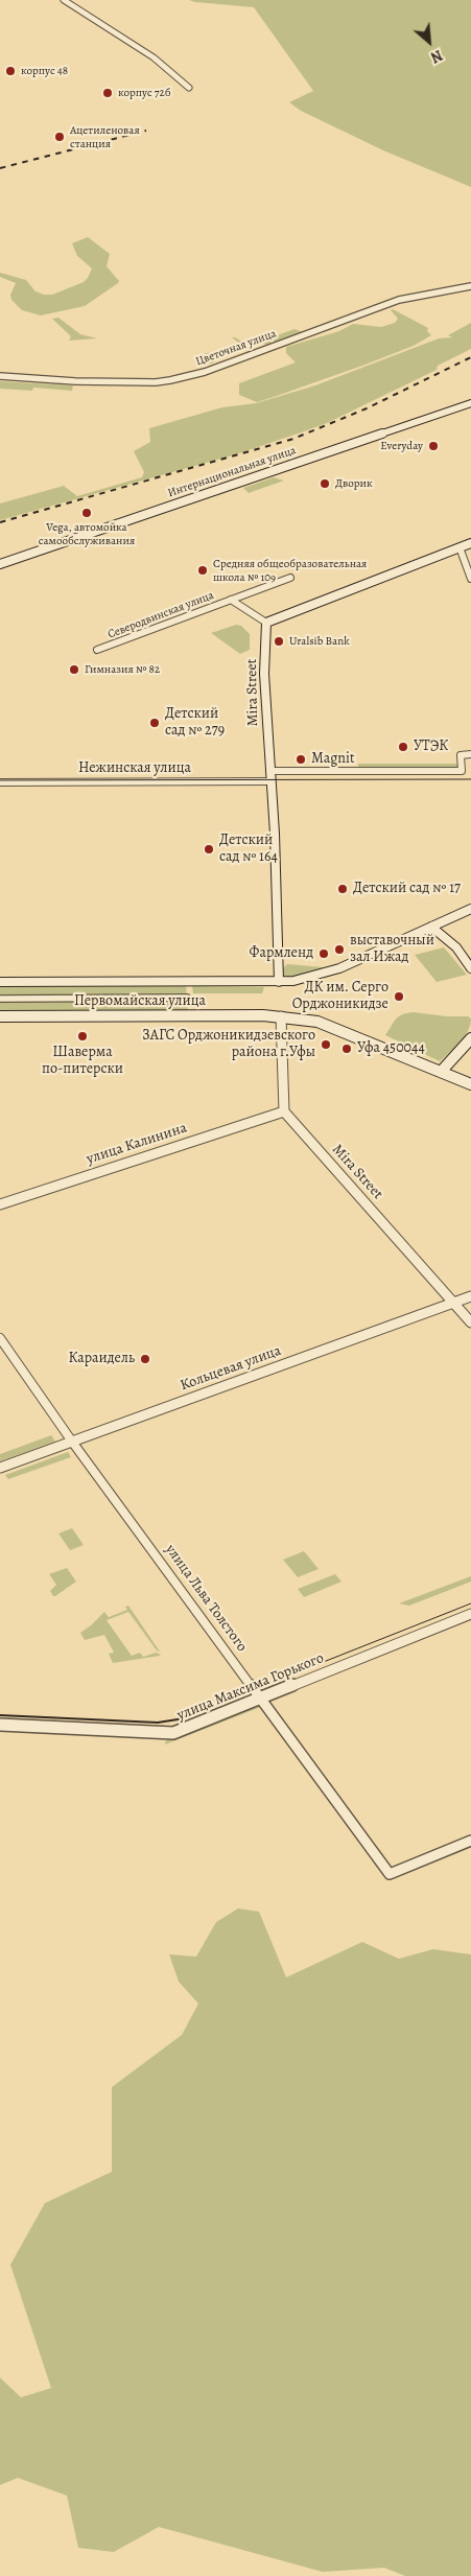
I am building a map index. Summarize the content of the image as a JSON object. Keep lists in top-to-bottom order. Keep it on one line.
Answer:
{"streets":{"main road":["Интернациональная улица","Mira Street","Первомайская улица"],"street":["Цветочная улица","Северодвинская улица","Нежинская улица","улица Калинина","Кольцевая улица","улица Льва Толстого","улица Максима Горького"]},"crossings":[["Mira Street","Нежинская улица"],["Mira Street","Первомайская улица"],["Mira Street","улица Калинина"],["Mira Street","Кольцевая улица"],["Кольцевая улица","улица Льва Толстого"],["улица Льва Толстого","улица Максима Горького"]],"places":["корпус 48","корпус 72б","Ацетиленовая станция","Everyday","Дворик","Vega, автомойка самообслуживания","Средняя общеобразовательная школа № 109","Uralsib Bank","Гимназия № 82","Детский сад № 279","УТЭК","Magnit","Детский сад № 164","Детский сад № 17","выставочный зал Ижад","Фармленд","ДК им. Серго Орджоникидзе","Шаверма по-питерски","ЗАГС Орджоникидзевского района г.Уфы","Уфа 450044","Караидель"],"north":"bottom right"}
